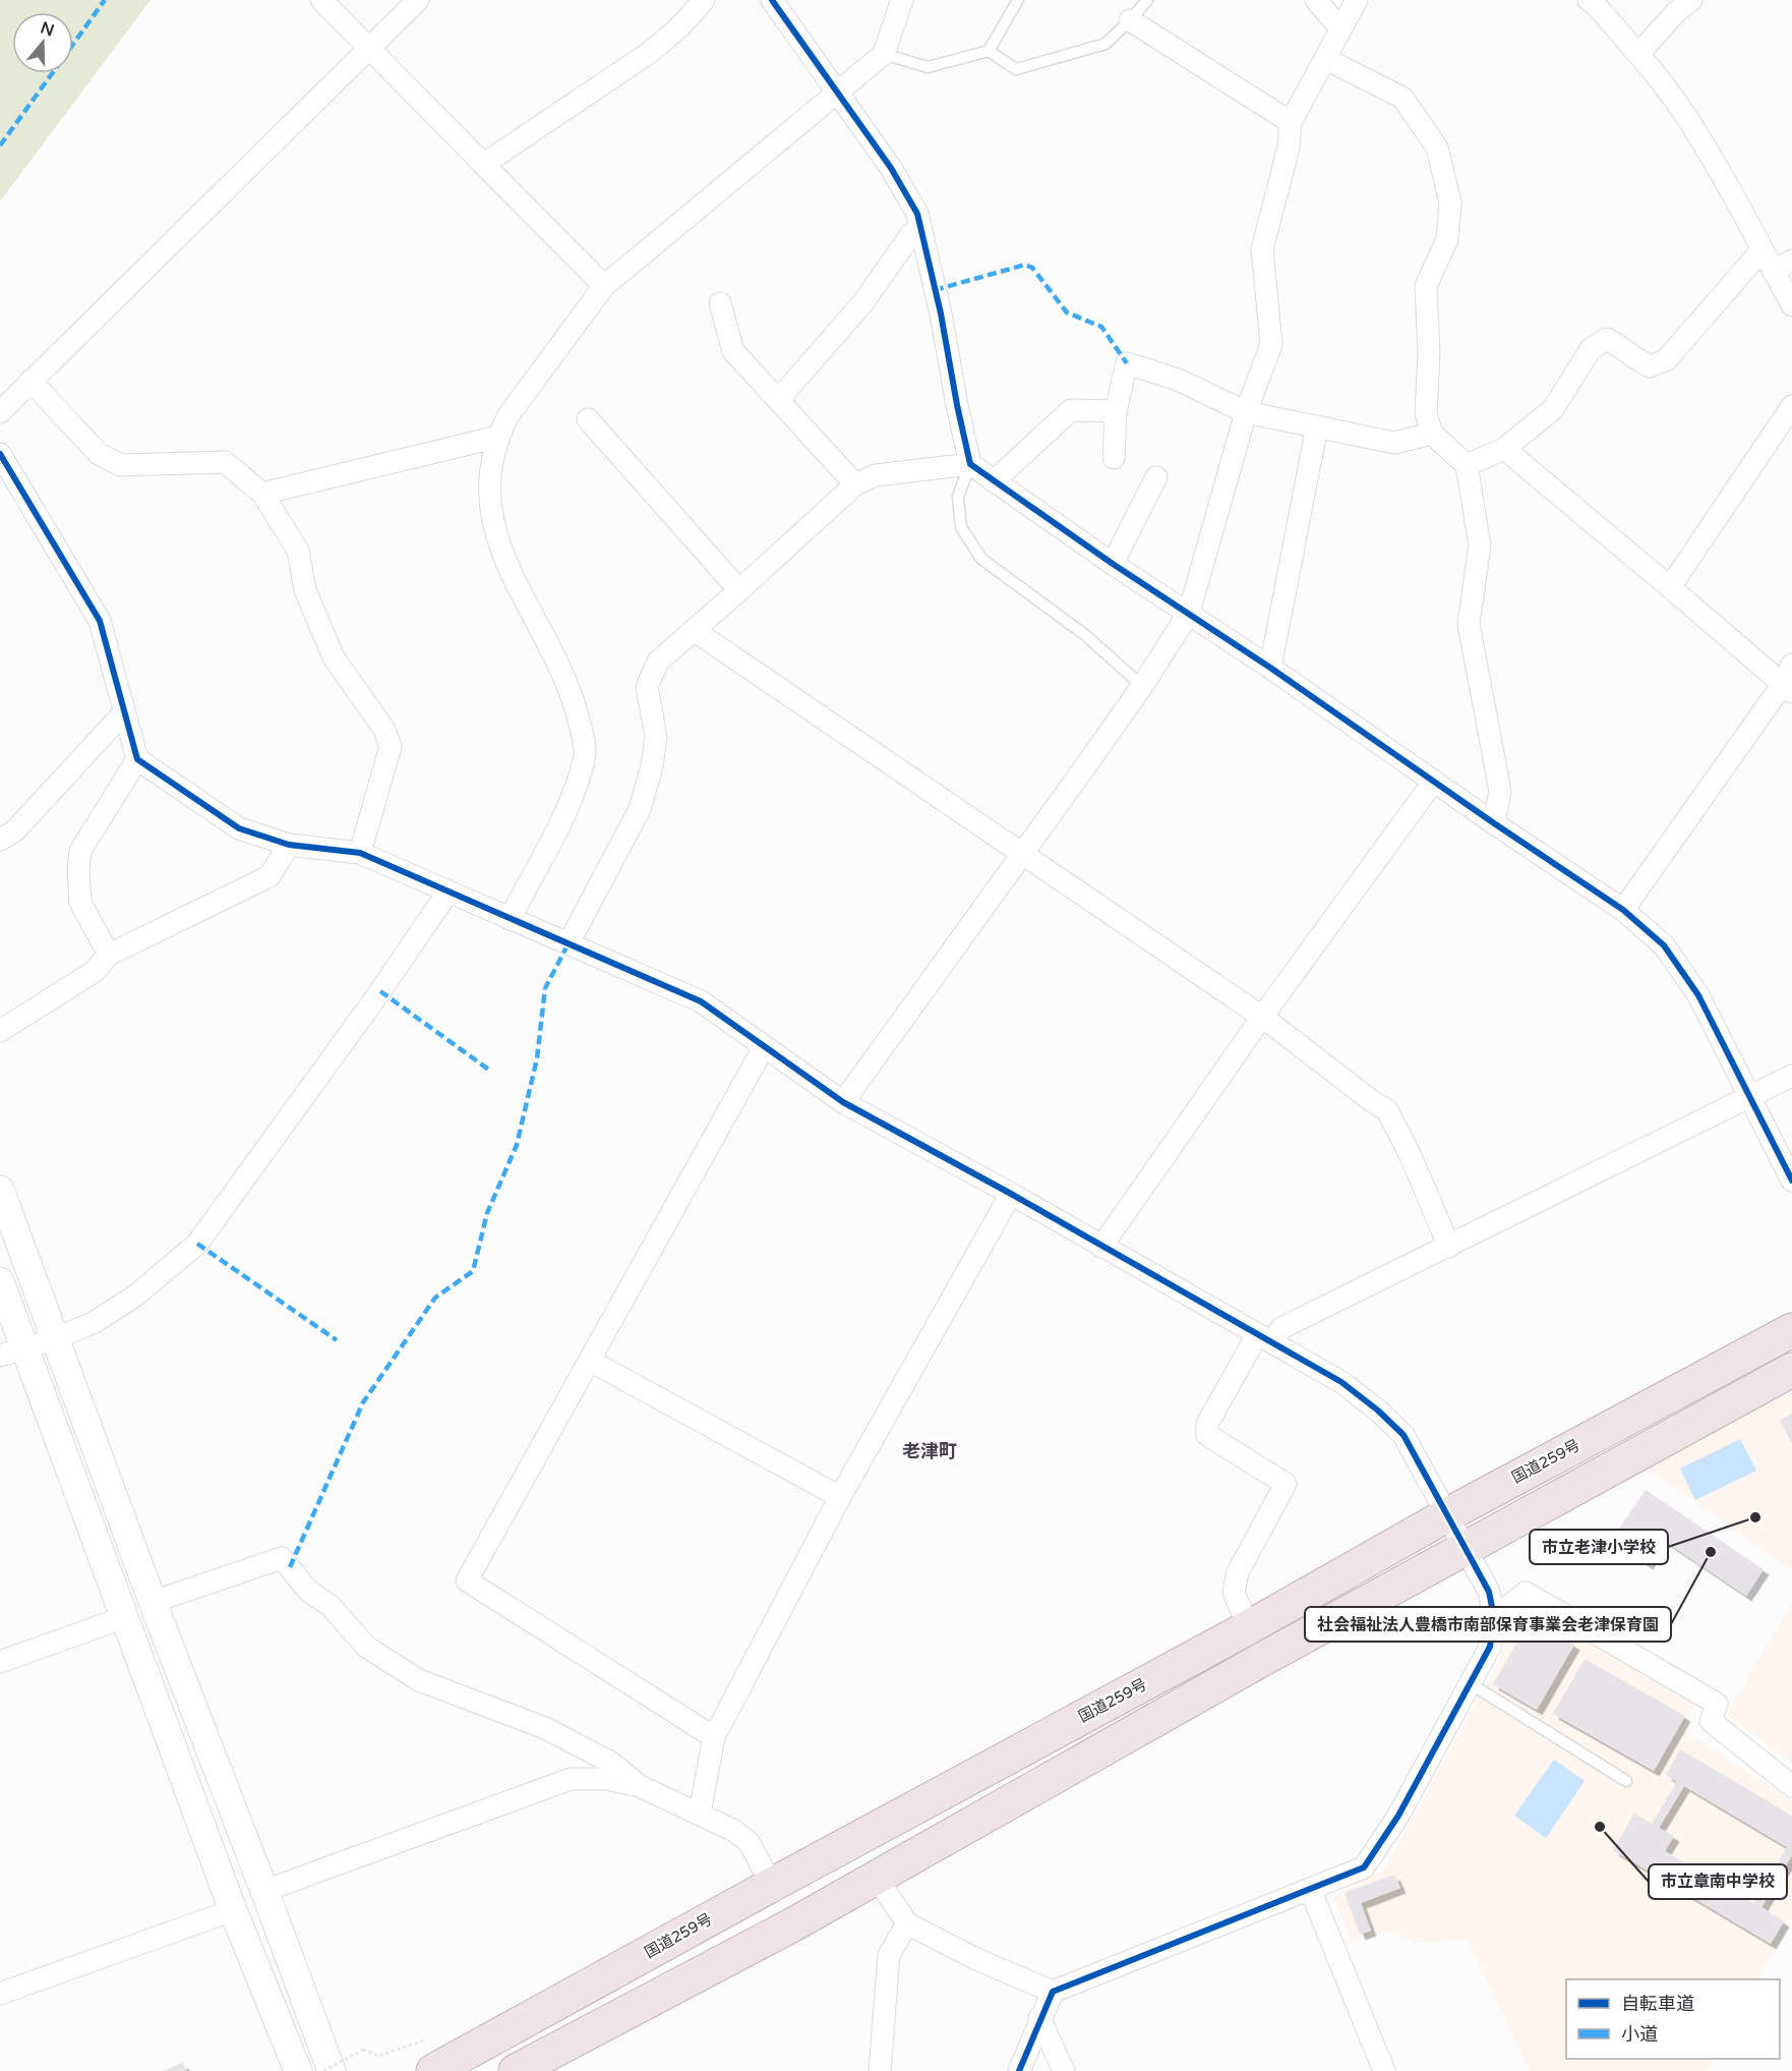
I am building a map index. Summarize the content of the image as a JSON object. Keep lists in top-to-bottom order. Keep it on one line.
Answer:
{"streets":{"highway":["国道259号"]},"districts":["老津町"],"places":["市立老津小学校","社会福祉法人豊橋市南部保育事業会老津保育園","市立章南中学校"],"legend":["自転車道","小道"],"north":"top"}
